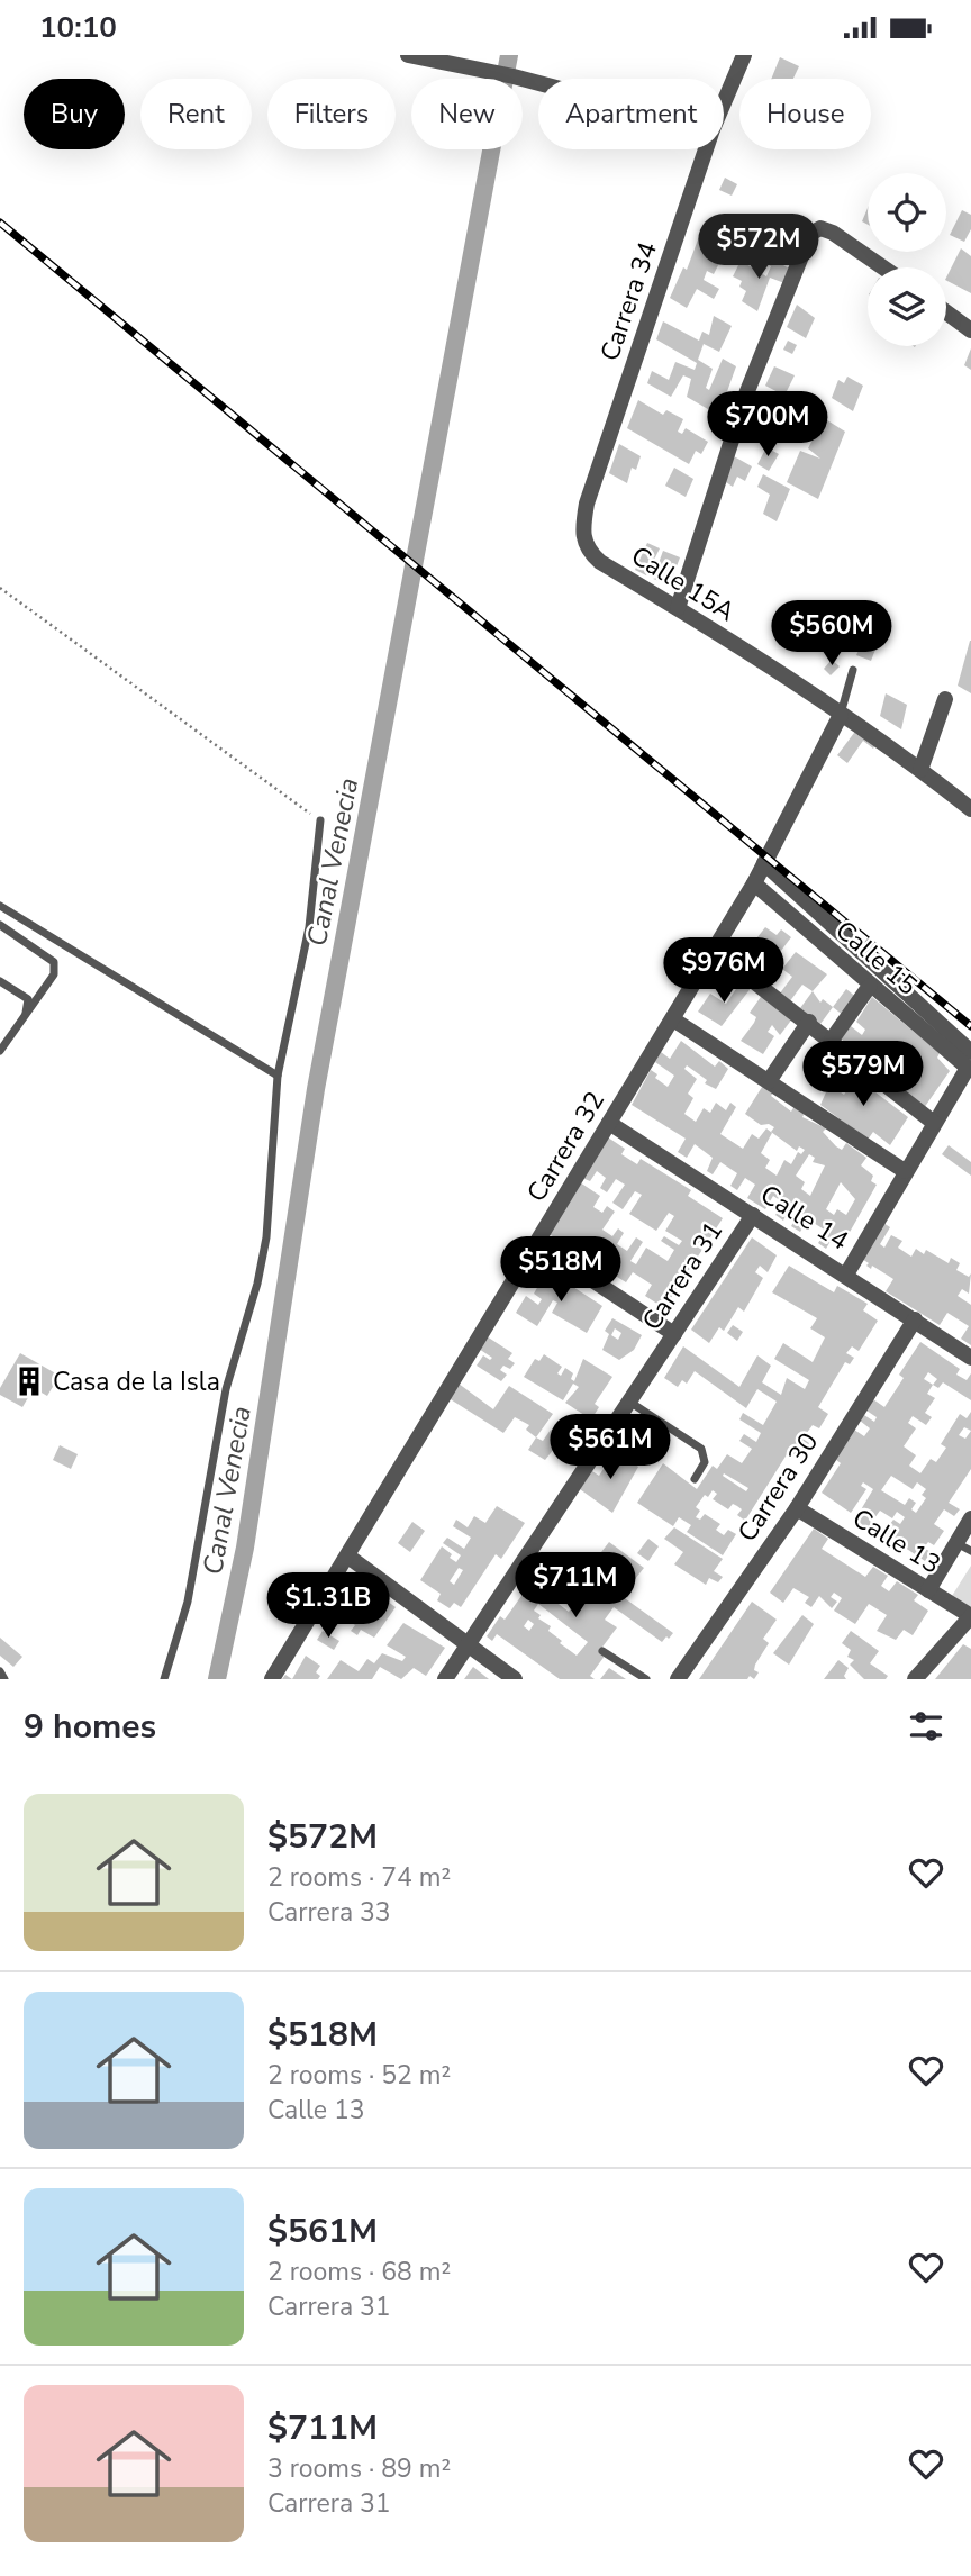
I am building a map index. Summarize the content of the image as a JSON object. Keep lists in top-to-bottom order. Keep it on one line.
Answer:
{"streets":{"street":["Carrera 34","Calle 15A","Calle 15","Carrera 32","Calle 14","Carrera 31","Carrera 30","Calle 13"]},"crossings":[["Carrera 34","Calle 15A"],["Calle 15A","Carrera 32"],["Calle 15","Carrera 32"],["Carrera 32","Calle 14"],["Calle 14","Carrera 31"],["Calle 14","Carrera 30"],["Carrera 30","Calle 13"]],"water":["Canal Venecia"],"places":{"building":["Casa de la Isla"]},"page":{"status":"10:10","chip":["Buy","Rent","Filters","New","Apartment","House"],"price":["$572M","$700M","$560M","$976M","$579M","$518M","$561M","$711M","$1.31B"],"heading":"9 homes","list":[{"name":"$572M","note":"2 rooms · 74 m² · Carrera 33"},{"name":"$518M","note":"2 rooms · 52 m² · Calle 13"},{"name":"$561M","note":"2 rooms · 68 m² · Carrera 31"},{"name":"$711M","note":"3 rooms · 89 m² · Carrera 31"}]}}
